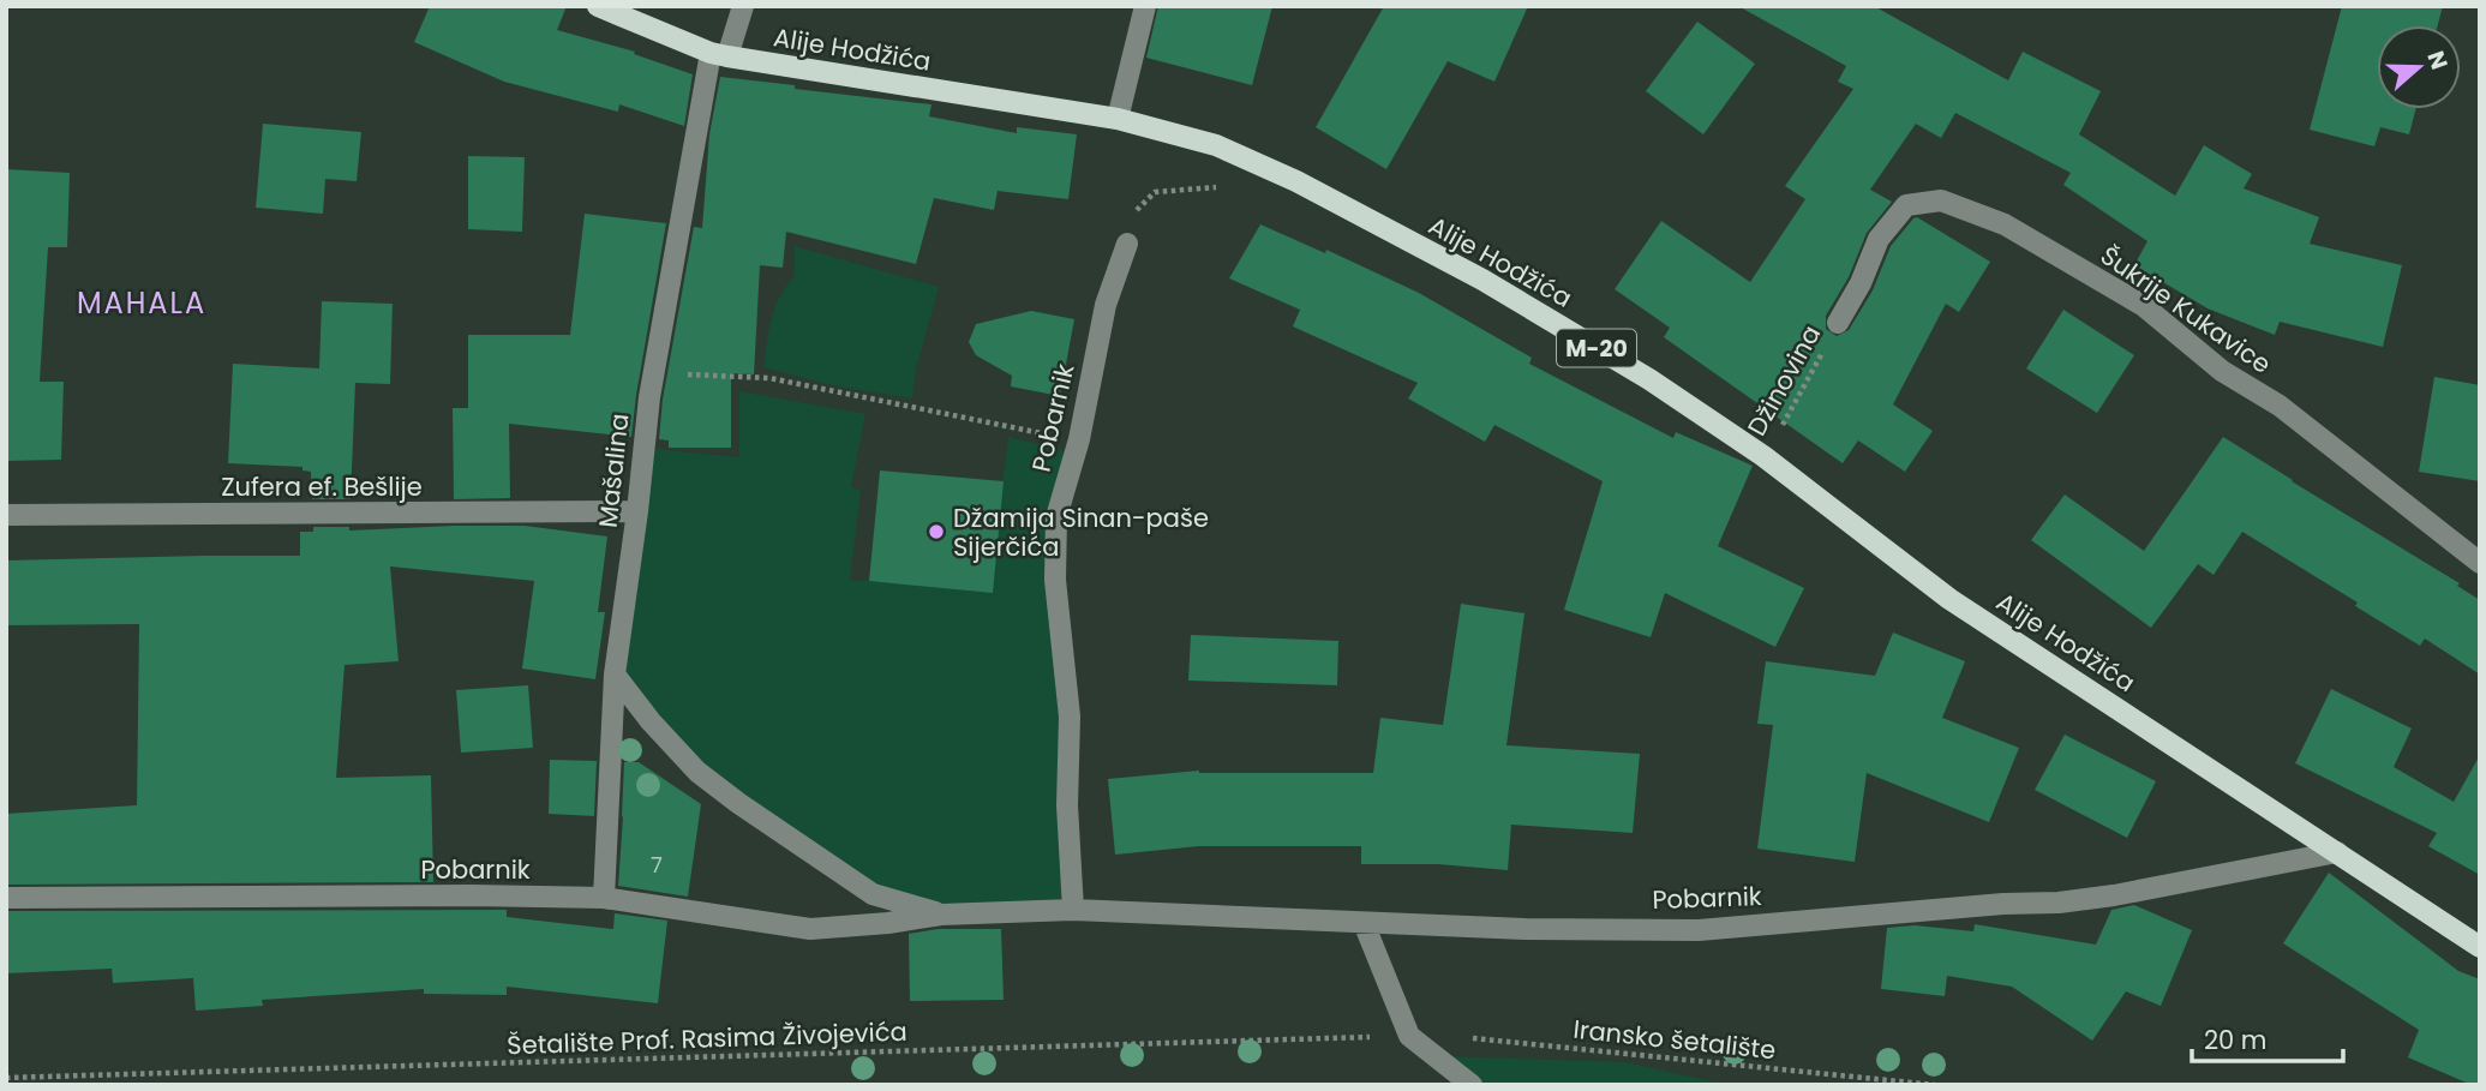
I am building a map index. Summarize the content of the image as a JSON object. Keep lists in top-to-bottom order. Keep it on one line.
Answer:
{"streets":{"main road":["Alije Hodžića","M-20"],"street":["Šukrije Kukavice","Pobarnik","Mašalina","Zufera ef. Bešlije"],"path":["Džinovina","Šetalište Prof. Rasima Živojevića","Iransko šetalište"]},"crossings":[["Alije Hodžića","Džinovina"],["Alije Hodžića","Pobarnik"],["Alije Hodžića","Mašalina"],["Šukrije Kukavice","Džinovina"],["Pobarnik","Mašalina"],["Mašalina","Zufera ef. Bešlije"],["Šetalište Prof. Rasima Živojevića","Iransko šetalište"]],"districts":["MAHALA"],"places":["Džamija Sinan-paše Sijerčića"],"house_numbers":["7"],"scale_bar":"20 m","north":"right"}
